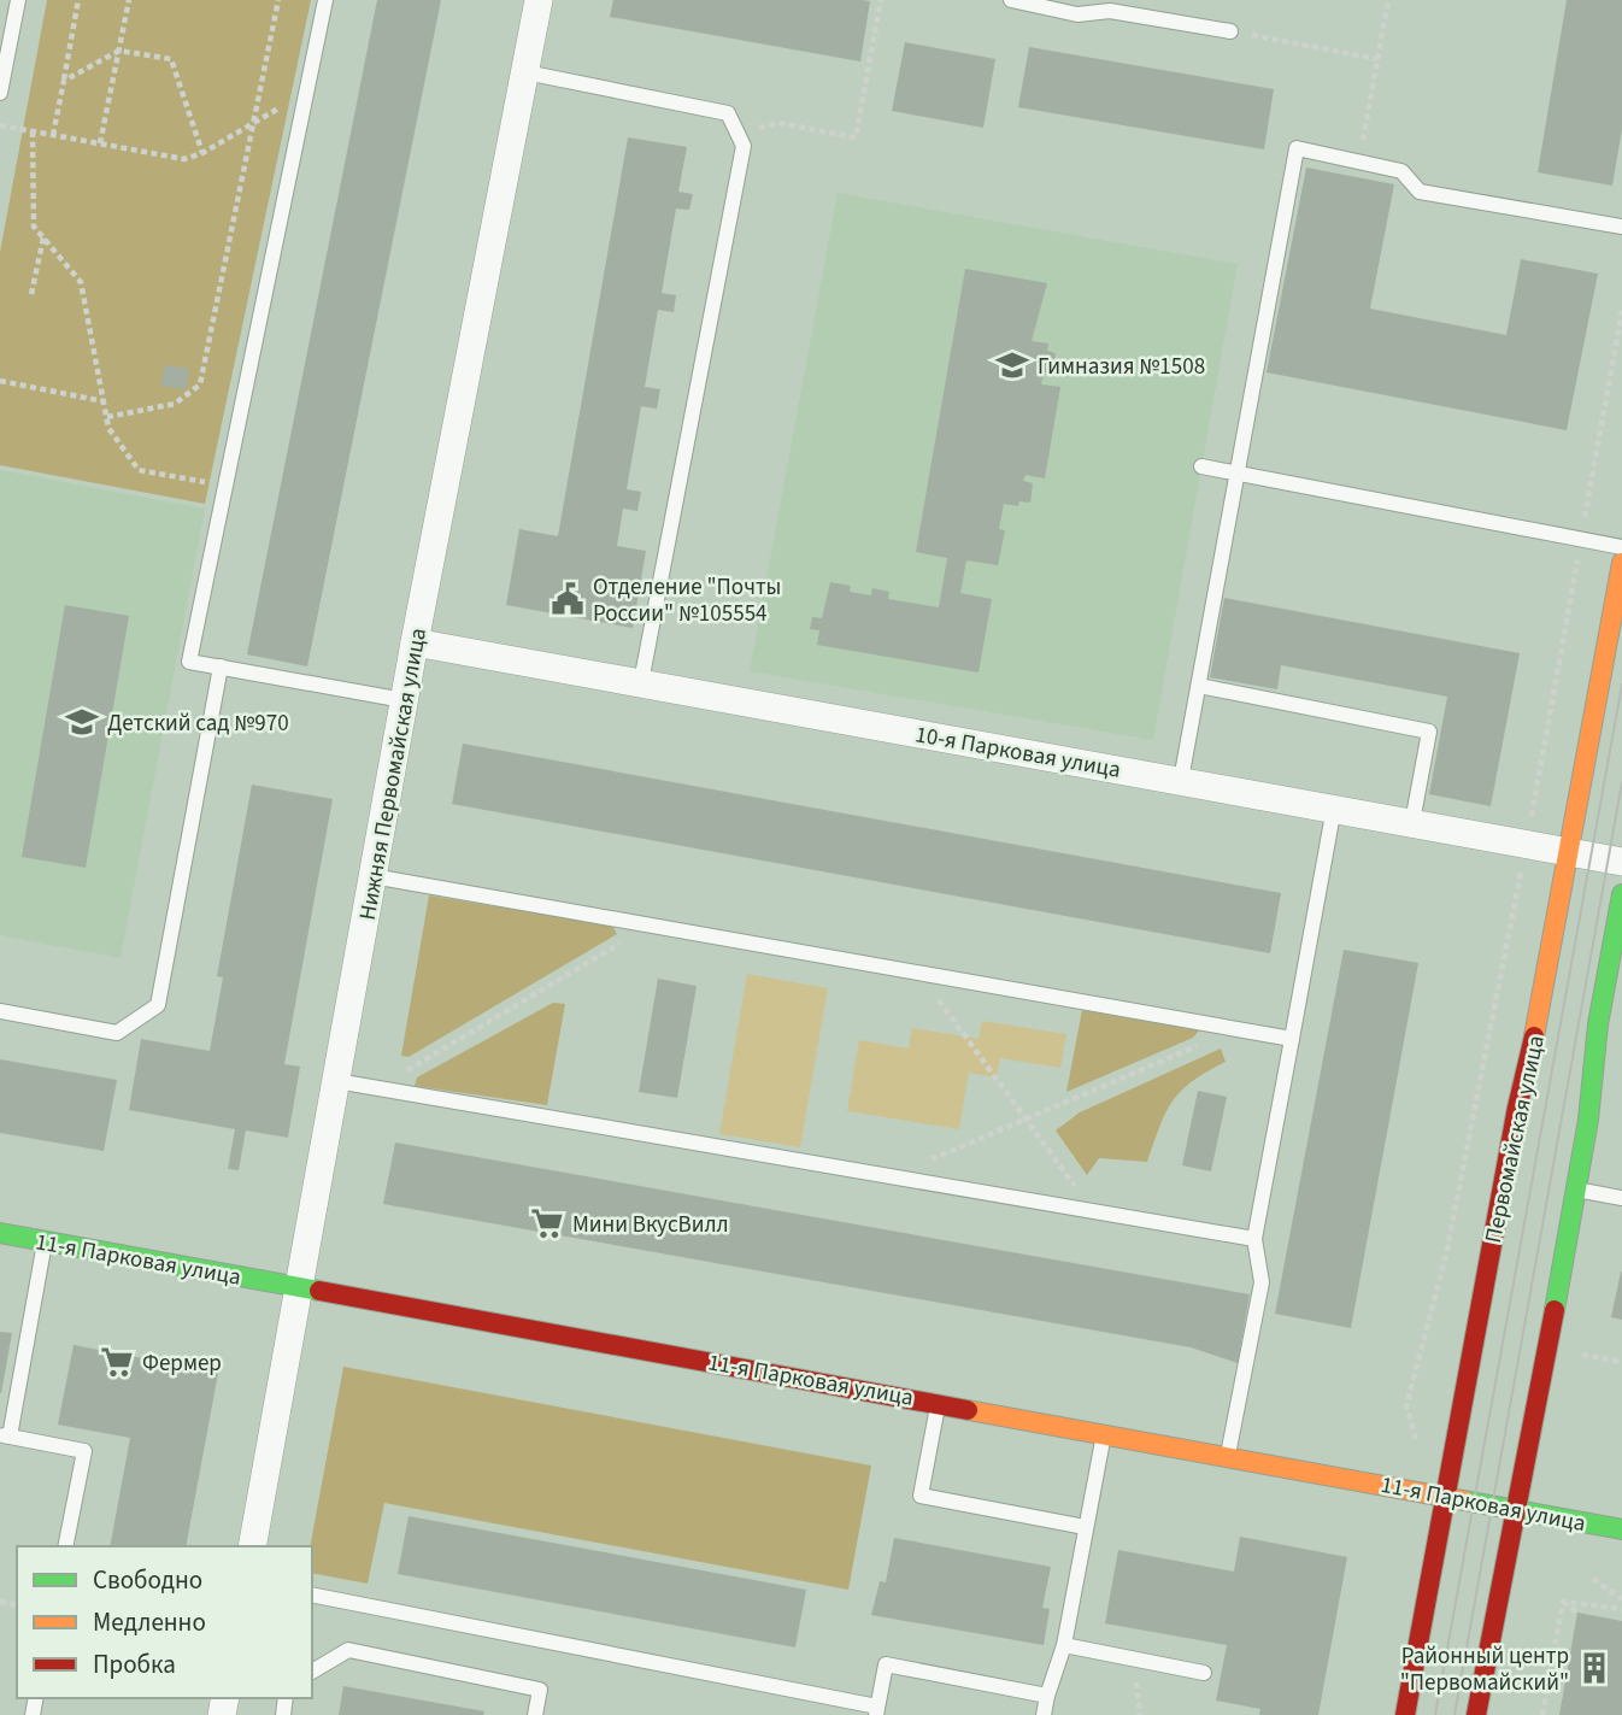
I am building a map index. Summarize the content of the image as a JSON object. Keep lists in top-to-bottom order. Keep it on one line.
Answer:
{"streets":{"main road":["Первомайская улица","11-я Парковая улица"],"street":["10-я Парковая улица","Нижняя Первомайская улица"]},"crossings":[["10-я Парковая улица","Нижняя Первомайская улица"],["10-я Парковая улица","Первомайская улица"],["Нижняя Первомайская улица","11-я Парковая улица"],["Первомайская улица","11-я Парковая улица"]],"places":{"school or university":["Гимназия №1508","Детский сад №970"],"public building":["Отделение \"Почты России\" №105554"],"supermarket":["Мини ВкусВилл","Фермер"],"building":["Районный центр \"Первомайский\""]},"legend":["Свободно","Медленно","Пробка"]}
